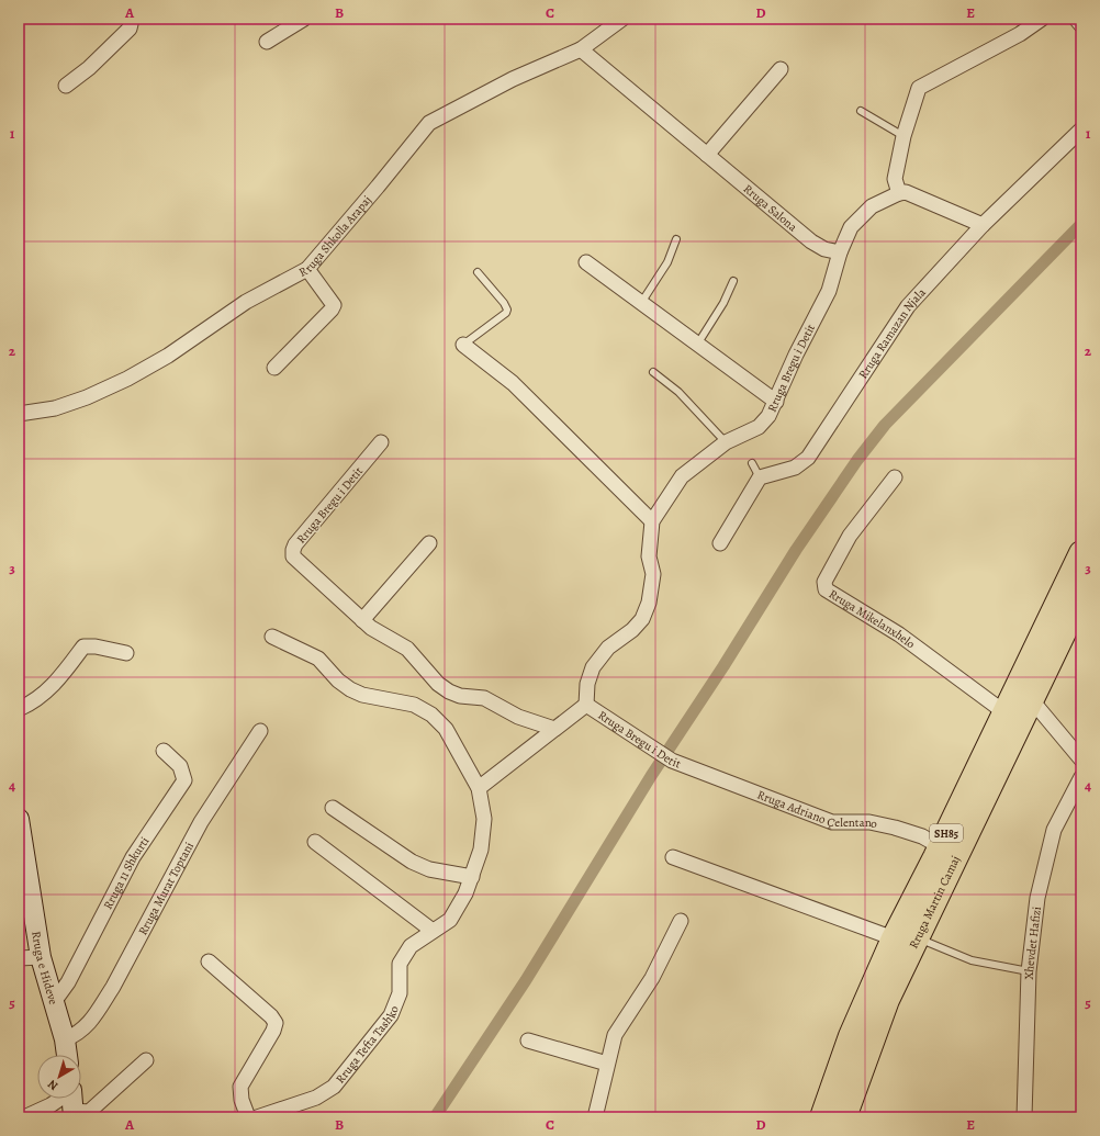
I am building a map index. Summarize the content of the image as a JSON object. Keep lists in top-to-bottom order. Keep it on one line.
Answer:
{"streets":{"highway":["SH85","Rruga Martin Camaj"],"main road":["Rruga e Hideve"],"street":["Rruga Salona","Rruga Shkolla Arapaj","Rruga Ramazan Njala","Rruga Bregu i Detit","Rruga Mikelanxhelo","Rruga Adriano Çelentano","Rruga 11 Shkurti","Rruga Murat Toptani","Xhevdet Hafizi","Rruga Tefta Tashko"]},"crossings":[["Rruga Salona","Rruga Shkolla Arapaj"],["Rruga Salona","Rruga Bregu i Detit"],["Rruga Bregu i Detit","Rruga Adriano Çelentano"],["Rruga Bregu i Detit","Rruga Tefta Tashko"],["Rruga Mikelanxhelo","Rruga Martin Camaj"],["Rruga Adriano Çelentano","Rruga Martin Camaj"],["Rruga 11 Shkurti","Rruga e Hideve"],["Rruga Murat Toptani","Rruga e Hideve"]],"north":"bottom left","grid":{"columns":["A","B","C","D","E"],"rows":["1","2","3","4","5"]}}
